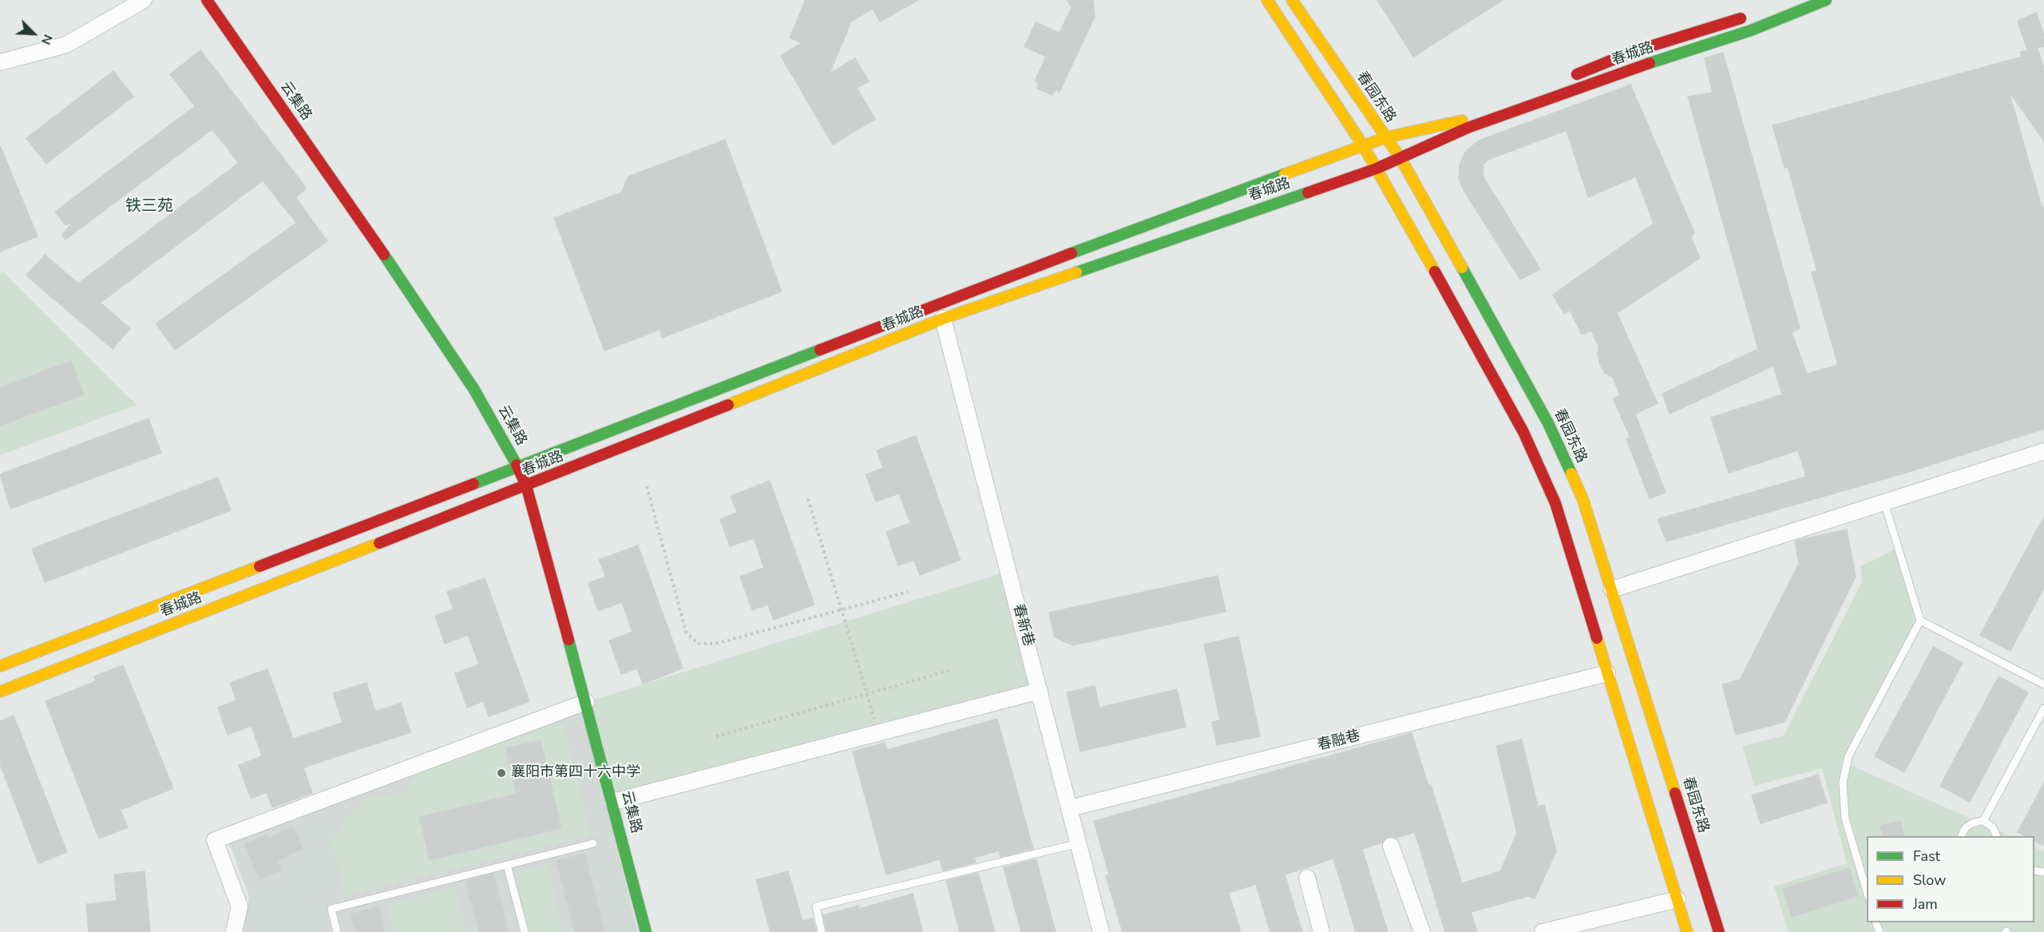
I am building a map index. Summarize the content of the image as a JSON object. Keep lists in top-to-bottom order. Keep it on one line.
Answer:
{"streets":{"street":["春城路","春园东路","云集路","春新巷","春融巷"]},"crossings":[["春城路","春园东路"],["春城路","云集路"],["春城路","春新巷"],["春新巷","春融巷"]],"districts":["铁三苑"],"places":["襄阳市第四十六中学"],"legend":["Fast","Slow","Jam"],"north":"bottom right"}
